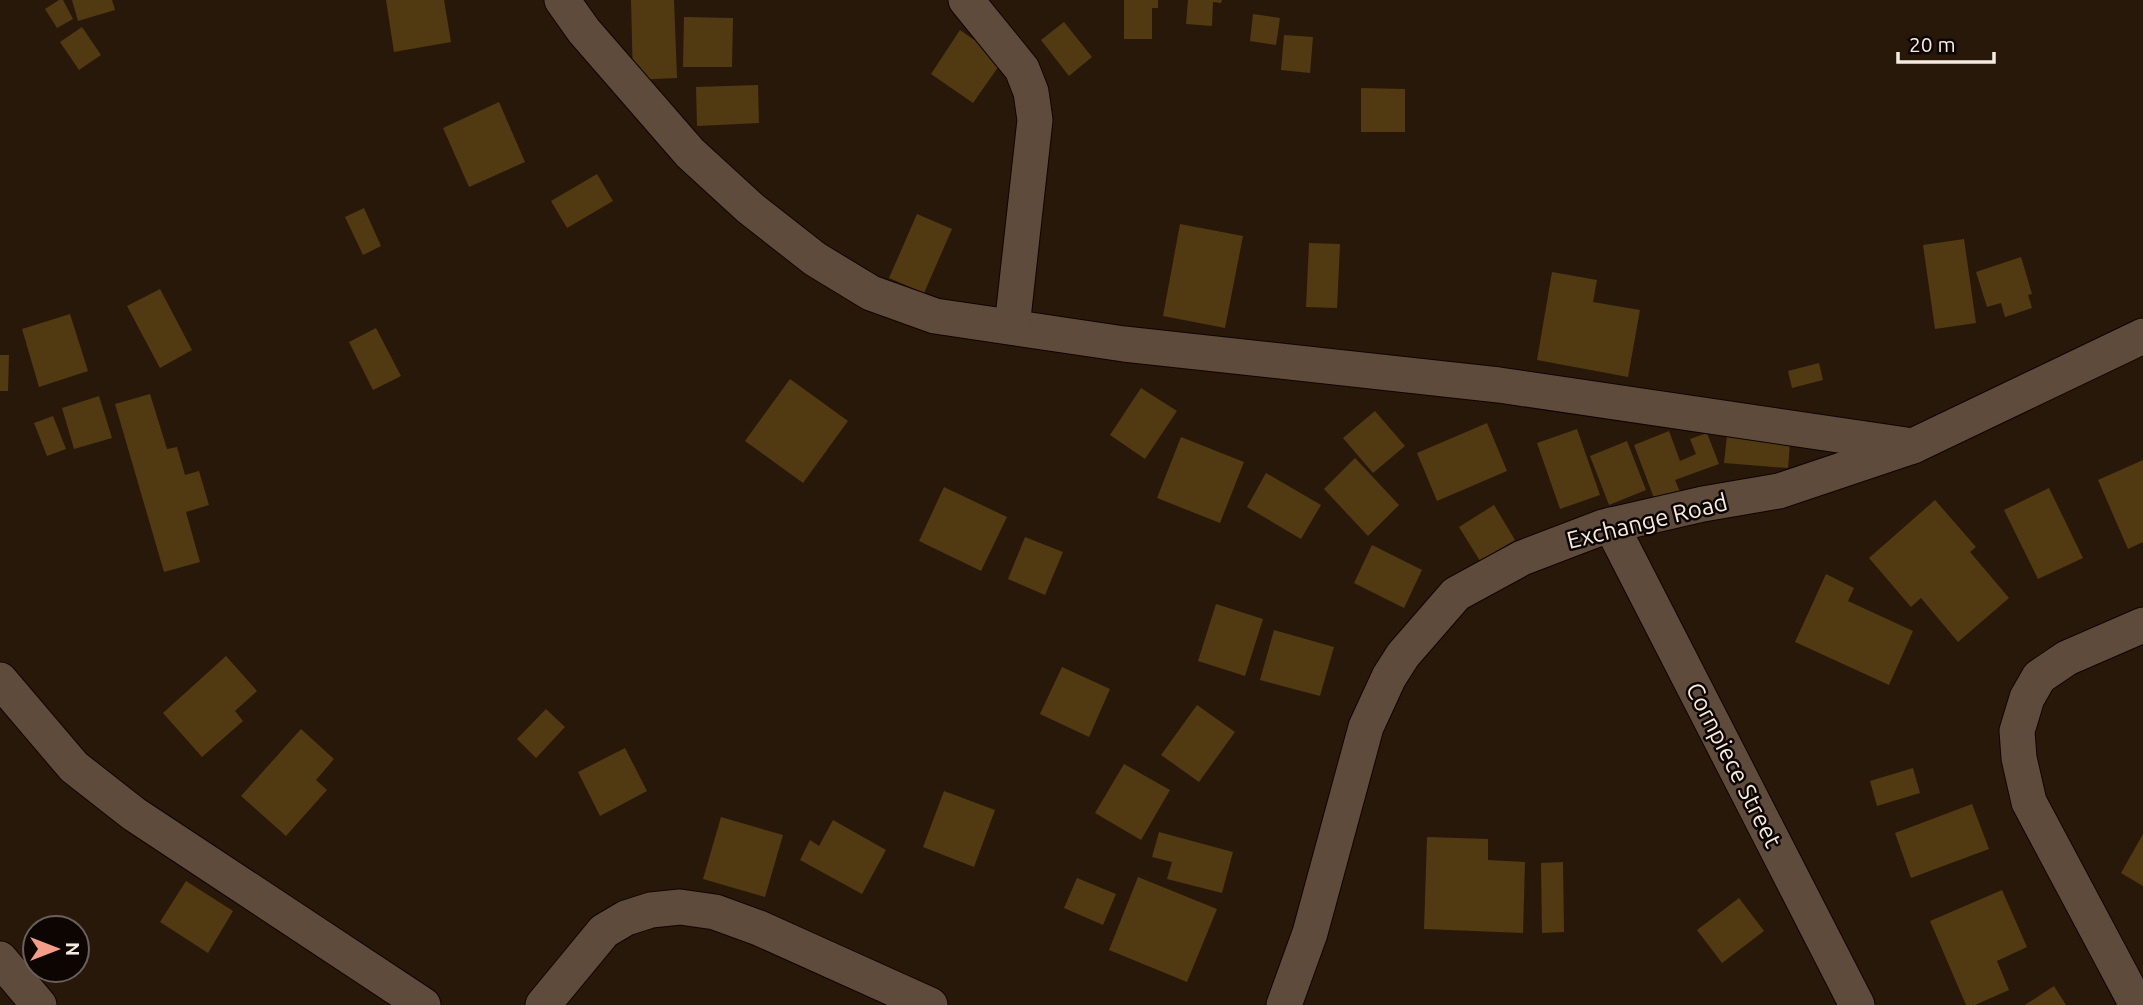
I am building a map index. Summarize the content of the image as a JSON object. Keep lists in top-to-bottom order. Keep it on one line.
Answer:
{"streets":{"street":["Exchange Road","Cornpiece Street"]},"crossings":[["Exchange Road","Cornpiece Street"]],"scale_bar":"20 m","north":"right"}
